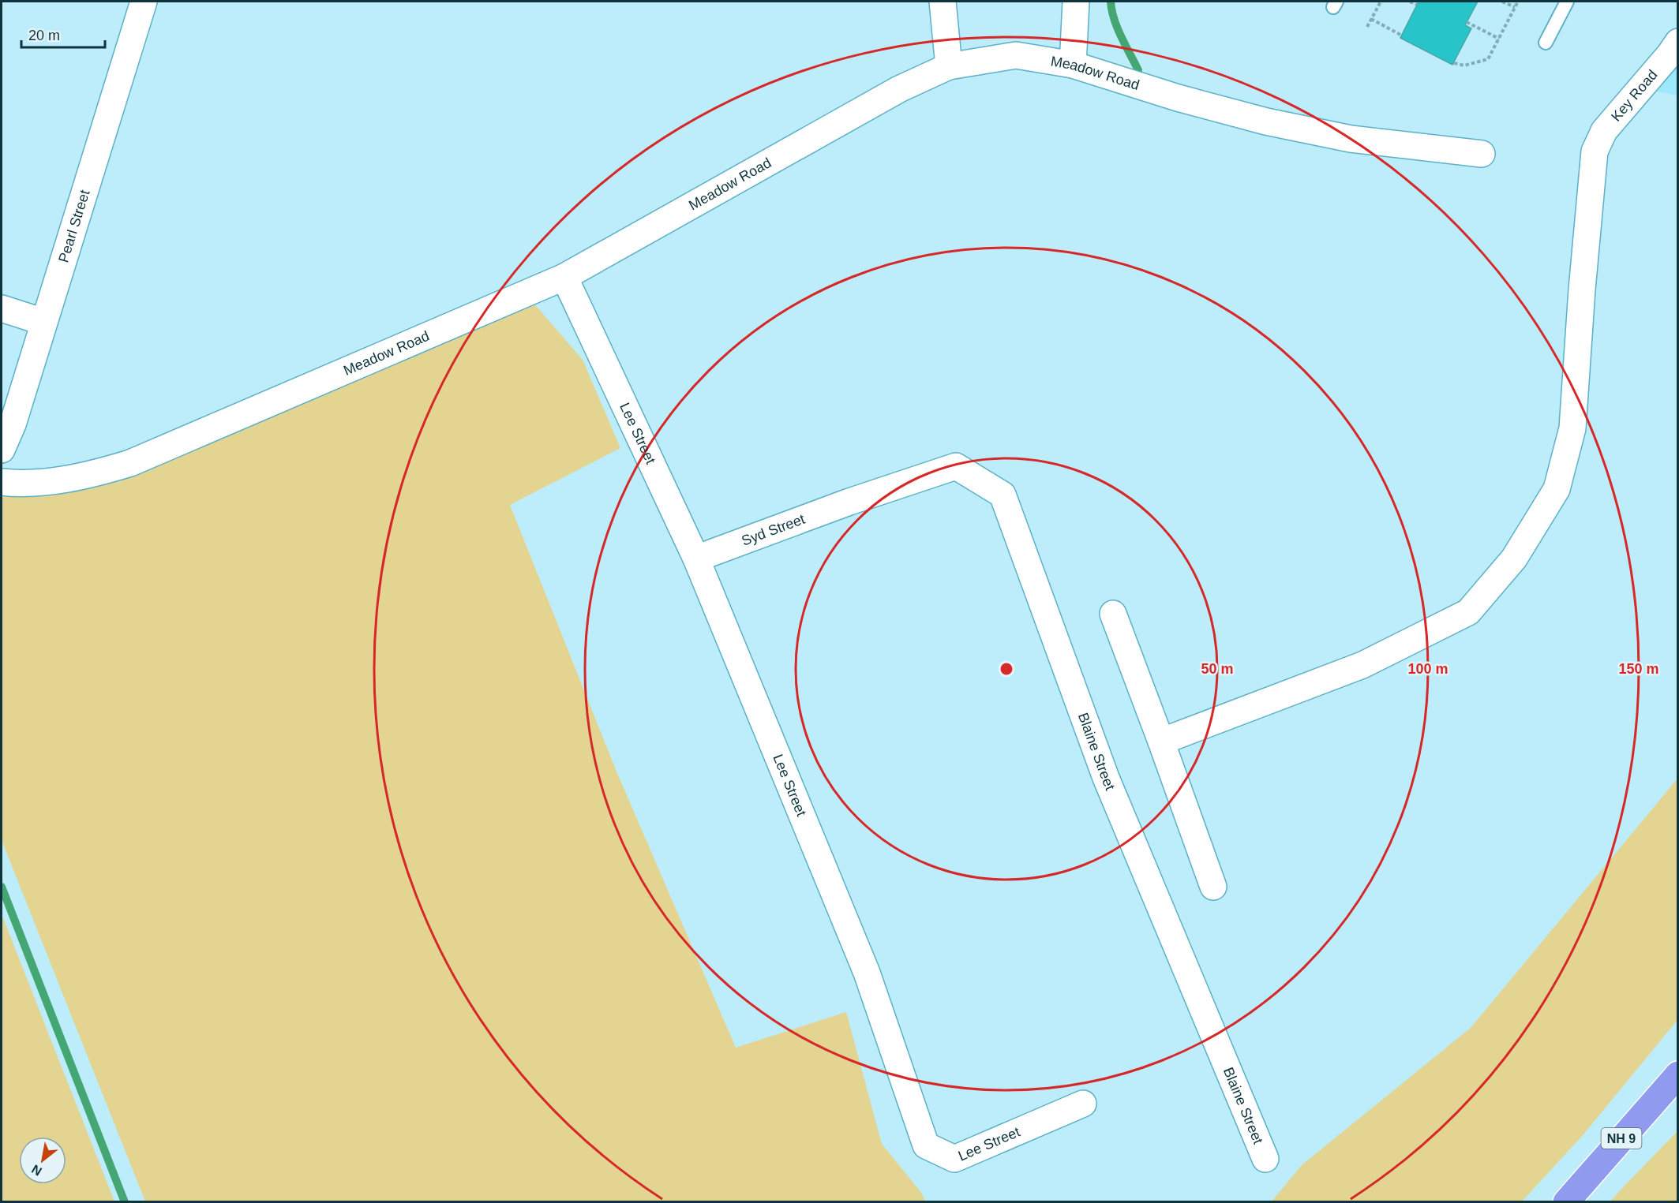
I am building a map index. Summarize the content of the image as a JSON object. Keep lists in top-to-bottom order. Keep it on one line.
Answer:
{"streets":{"highway":["NH 9"],"street":["Meadow Road","Key Road","Pearl Street","Lee Street","Syd Street","Blaine Street"]},"crossings":[["Meadow Road","Lee Street"],["Lee Street","Syd Street"],["Syd Street","Blaine Street"]],"scale_bar":"20 m","north":"bottom left","rings":["50 m","100 m","150 m"]}
